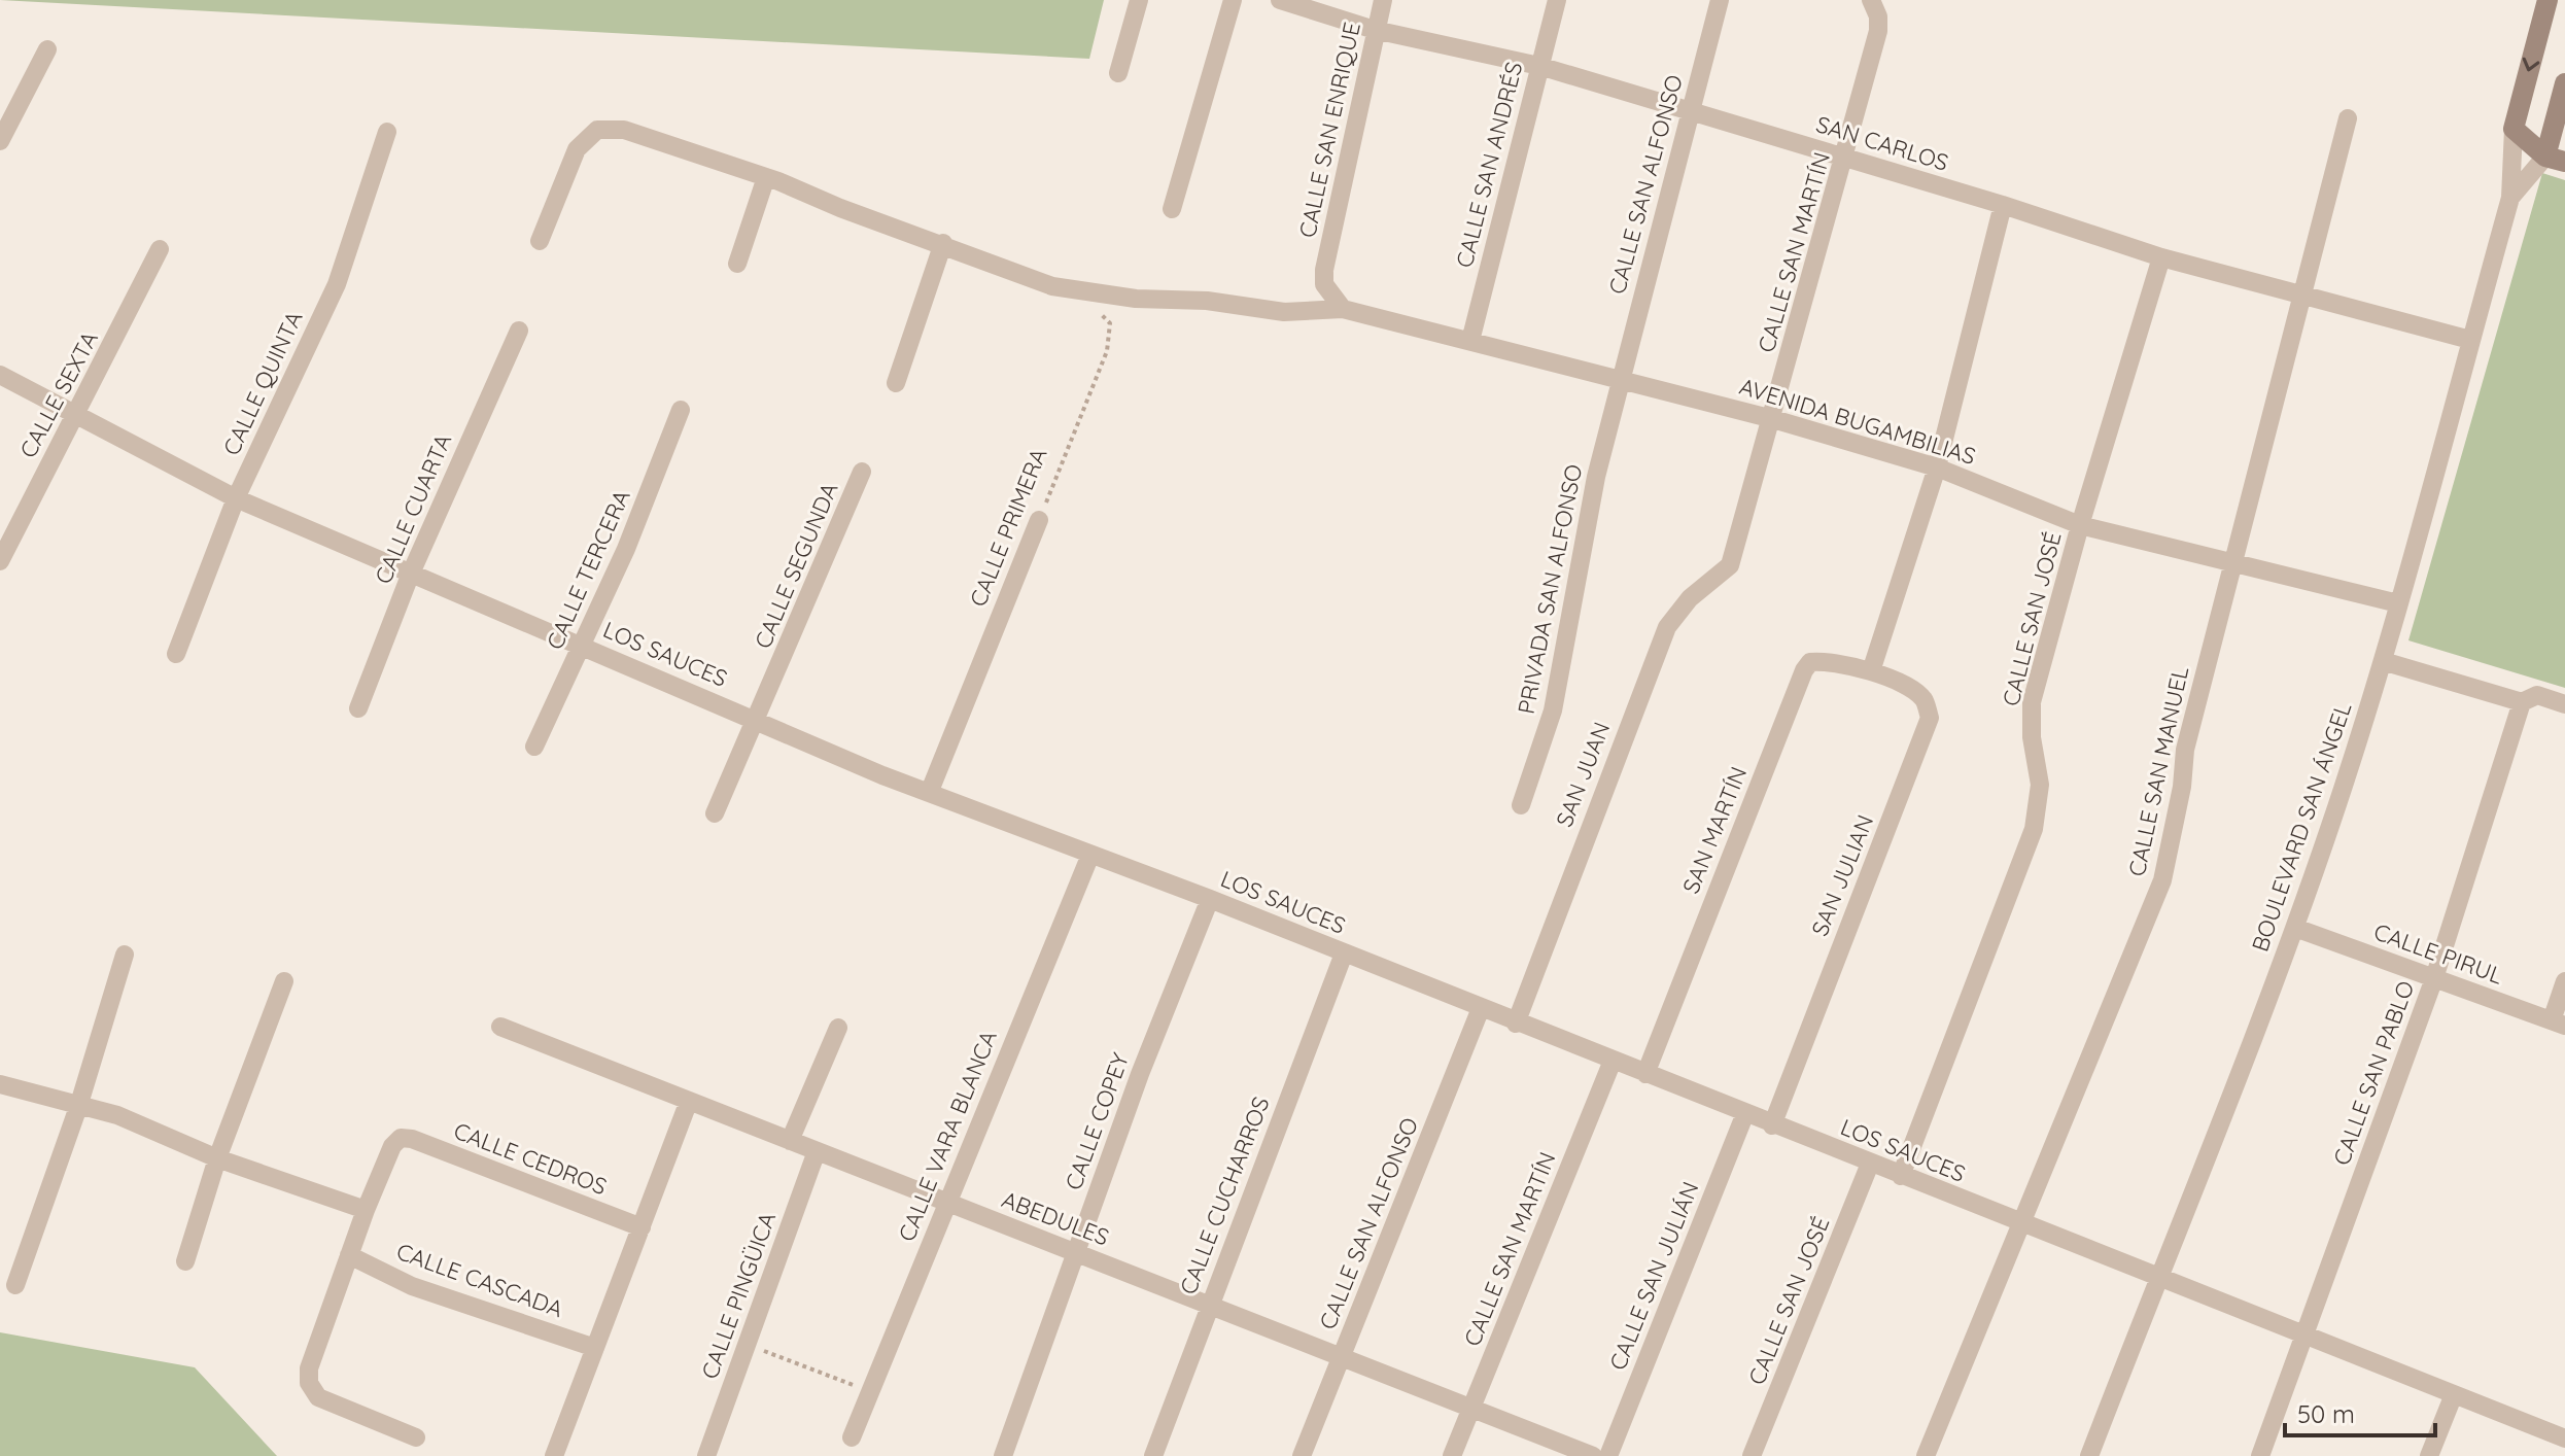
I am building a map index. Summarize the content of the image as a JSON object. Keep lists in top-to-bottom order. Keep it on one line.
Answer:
{"streets":{"main road":["BOULEVARD SAN ÁNGEL"],"street":["CALLE SAN ENRIQUE","SAN CARLOS","CALLE SAN ANDRÉS","CALLE SAN ALFONSO","CALLE SAN MARTÍN","CALLE QUINTA","CALLE SEXTA","AVENIDA BUGAMBILIAS","CALLE CUARTA","CALLE PRIMERA","CALLE SEGUNDA","CALLE TERCERA","PRIVADA SAN ALFONSO","CALLE SAN JOSÉ","LOS SAUCES","CALLE SAN MANUEL","SAN JUAN","SAN MARTÍN","SAN JULIAN","CALLE PIRUL","CALLE SAN PABLO","CALLE COPEY","CALLE VARA BLANCA","CALLE CEDROS","CALLE CUCHARROS","ABEDULES","CALLE SAN JULIÁN","CALLE CASCADA","CALLE PINGÜICA"]},"crossings":[["CALLE SAN ENRIQUE","SAN CARLOS"],["CALLE SAN ENRIQUE","AVENIDA BUGAMBILIAS"],["SAN CARLOS","CALLE SAN ANDRÉS"],["SAN CARLOS","CALLE SAN ALFONSO"],["SAN CARLOS","CALLE SAN MARTÍN"],["SAN CARLOS","CALLE SAN JOSÉ"],["SAN CARLOS","CALLE SAN MANUEL"],["SAN CARLOS","BOULEVARD SAN ÁNGEL"],["CALLE SAN ANDRÉS","AVENIDA BUGAMBILIAS"],["CALLE SAN ALFONSO","AVENIDA BUGAMBILIAS"],["CALLE SAN ALFONSO","PRIVADA SAN ALFONSO"],["CALLE SAN ALFONSO","LOS SAUCES"],["CALLE SAN ALFONSO","ABEDULES"],["CALLE SAN MARTÍN","AVENIDA BUGAMBILIAS"],["CALLE SAN MARTÍN","LOS SAUCES"],["CALLE SAN MARTÍN","SAN JUAN"],["CALLE SAN MARTÍN","ABEDULES"],["CALLE QUINTA","LOS SAUCES"],["CALLE SEXTA","LOS SAUCES"],["AVENIDA BUGAMBILIAS","CALLE PRIMERA"],["AVENIDA BUGAMBILIAS","PRIVADA SAN ALFONSO"],["AVENIDA BUGAMBILIAS","CALLE SAN JOSÉ"],["AVENIDA BUGAMBILIAS","CALLE SAN MANUEL"],["AVENIDA BUGAMBILIAS","BOULEVARD SAN ÁNGEL"],["CALLE CUARTA","LOS SAUCES"],["CALLE PRIMERA","LOS SAUCES"],["CALLE SEGUNDA","LOS SAUCES"],["CALLE TERCERA","LOS SAUCES"],["CALLE SAN JOSÉ","LOS SAUCES"],["LOS SAUCES","CALLE SAN MANUEL"],["LOS SAUCES","SAN JUAN"],["LOS SAUCES","BOULEVARD SAN ÁNGEL"],["LOS SAUCES","SAN MARTÍN"],["LOS SAUCES","SAN JULIAN"],["LOS SAUCES","CALLE SAN PABLO"],["LOS SAUCES","CALLE COPEY"],["LOS SAUCES","CALLE VARA BLANCA"],["LOS SAUCES","CALLE CUCHARROS"],["LOS SAUCES","CALLE SAN JULIÁN"],["BOULEVARD SAN ÁNGEL","CALLE PIRUL"],["SAN MARTÍN","SAN JULIAN"],["CALLE PIRUL","CALLE SAN PABLO"],["CALLE COPEY","ABEDULES"],["CALLE VARA BLANCA","ABEDULES"],["CALLE CUCHARROS","ABEDULES"],["ABEDULES","CALLE PINGÜICA"]],"scale_bar":"50 m"}
